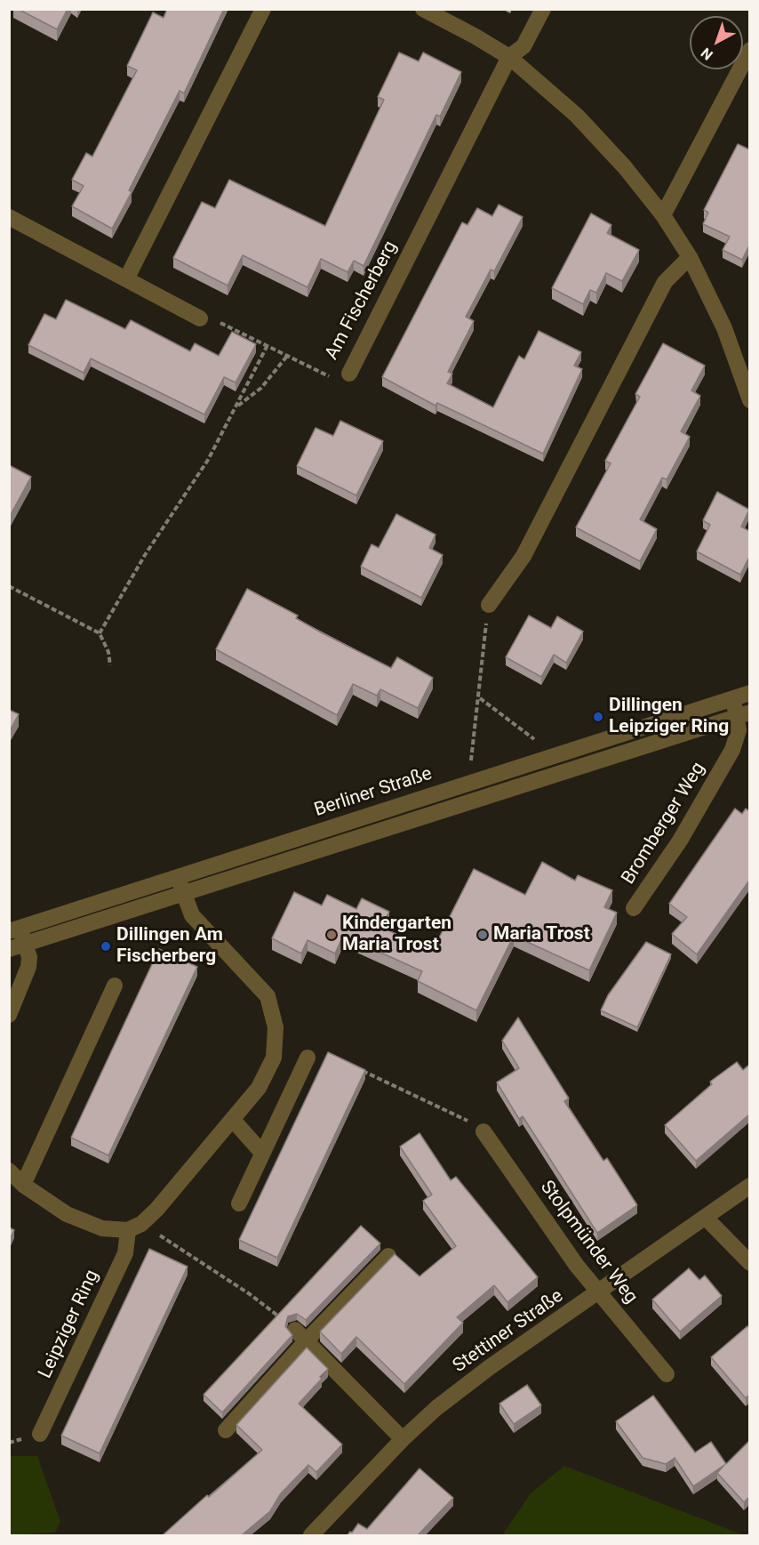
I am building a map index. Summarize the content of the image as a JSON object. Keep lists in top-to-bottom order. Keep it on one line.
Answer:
{"streets":{"street":["Am Fischerberg","Berliner Straße","Bromberger Weg","Stolpmünder Weg","Leipziger Ring","Stettiner Straße"]},"crossings":[["Berliner Straße","Bromberger Weg"],["Stolpmünder Weg","Stettiner Straße"]],"places":["Dillingen Leipziger Ring","Kindergarten Maria Trost","Maria Trost","Dillingen Am Fischerberg"],"north":"bottom left"}
